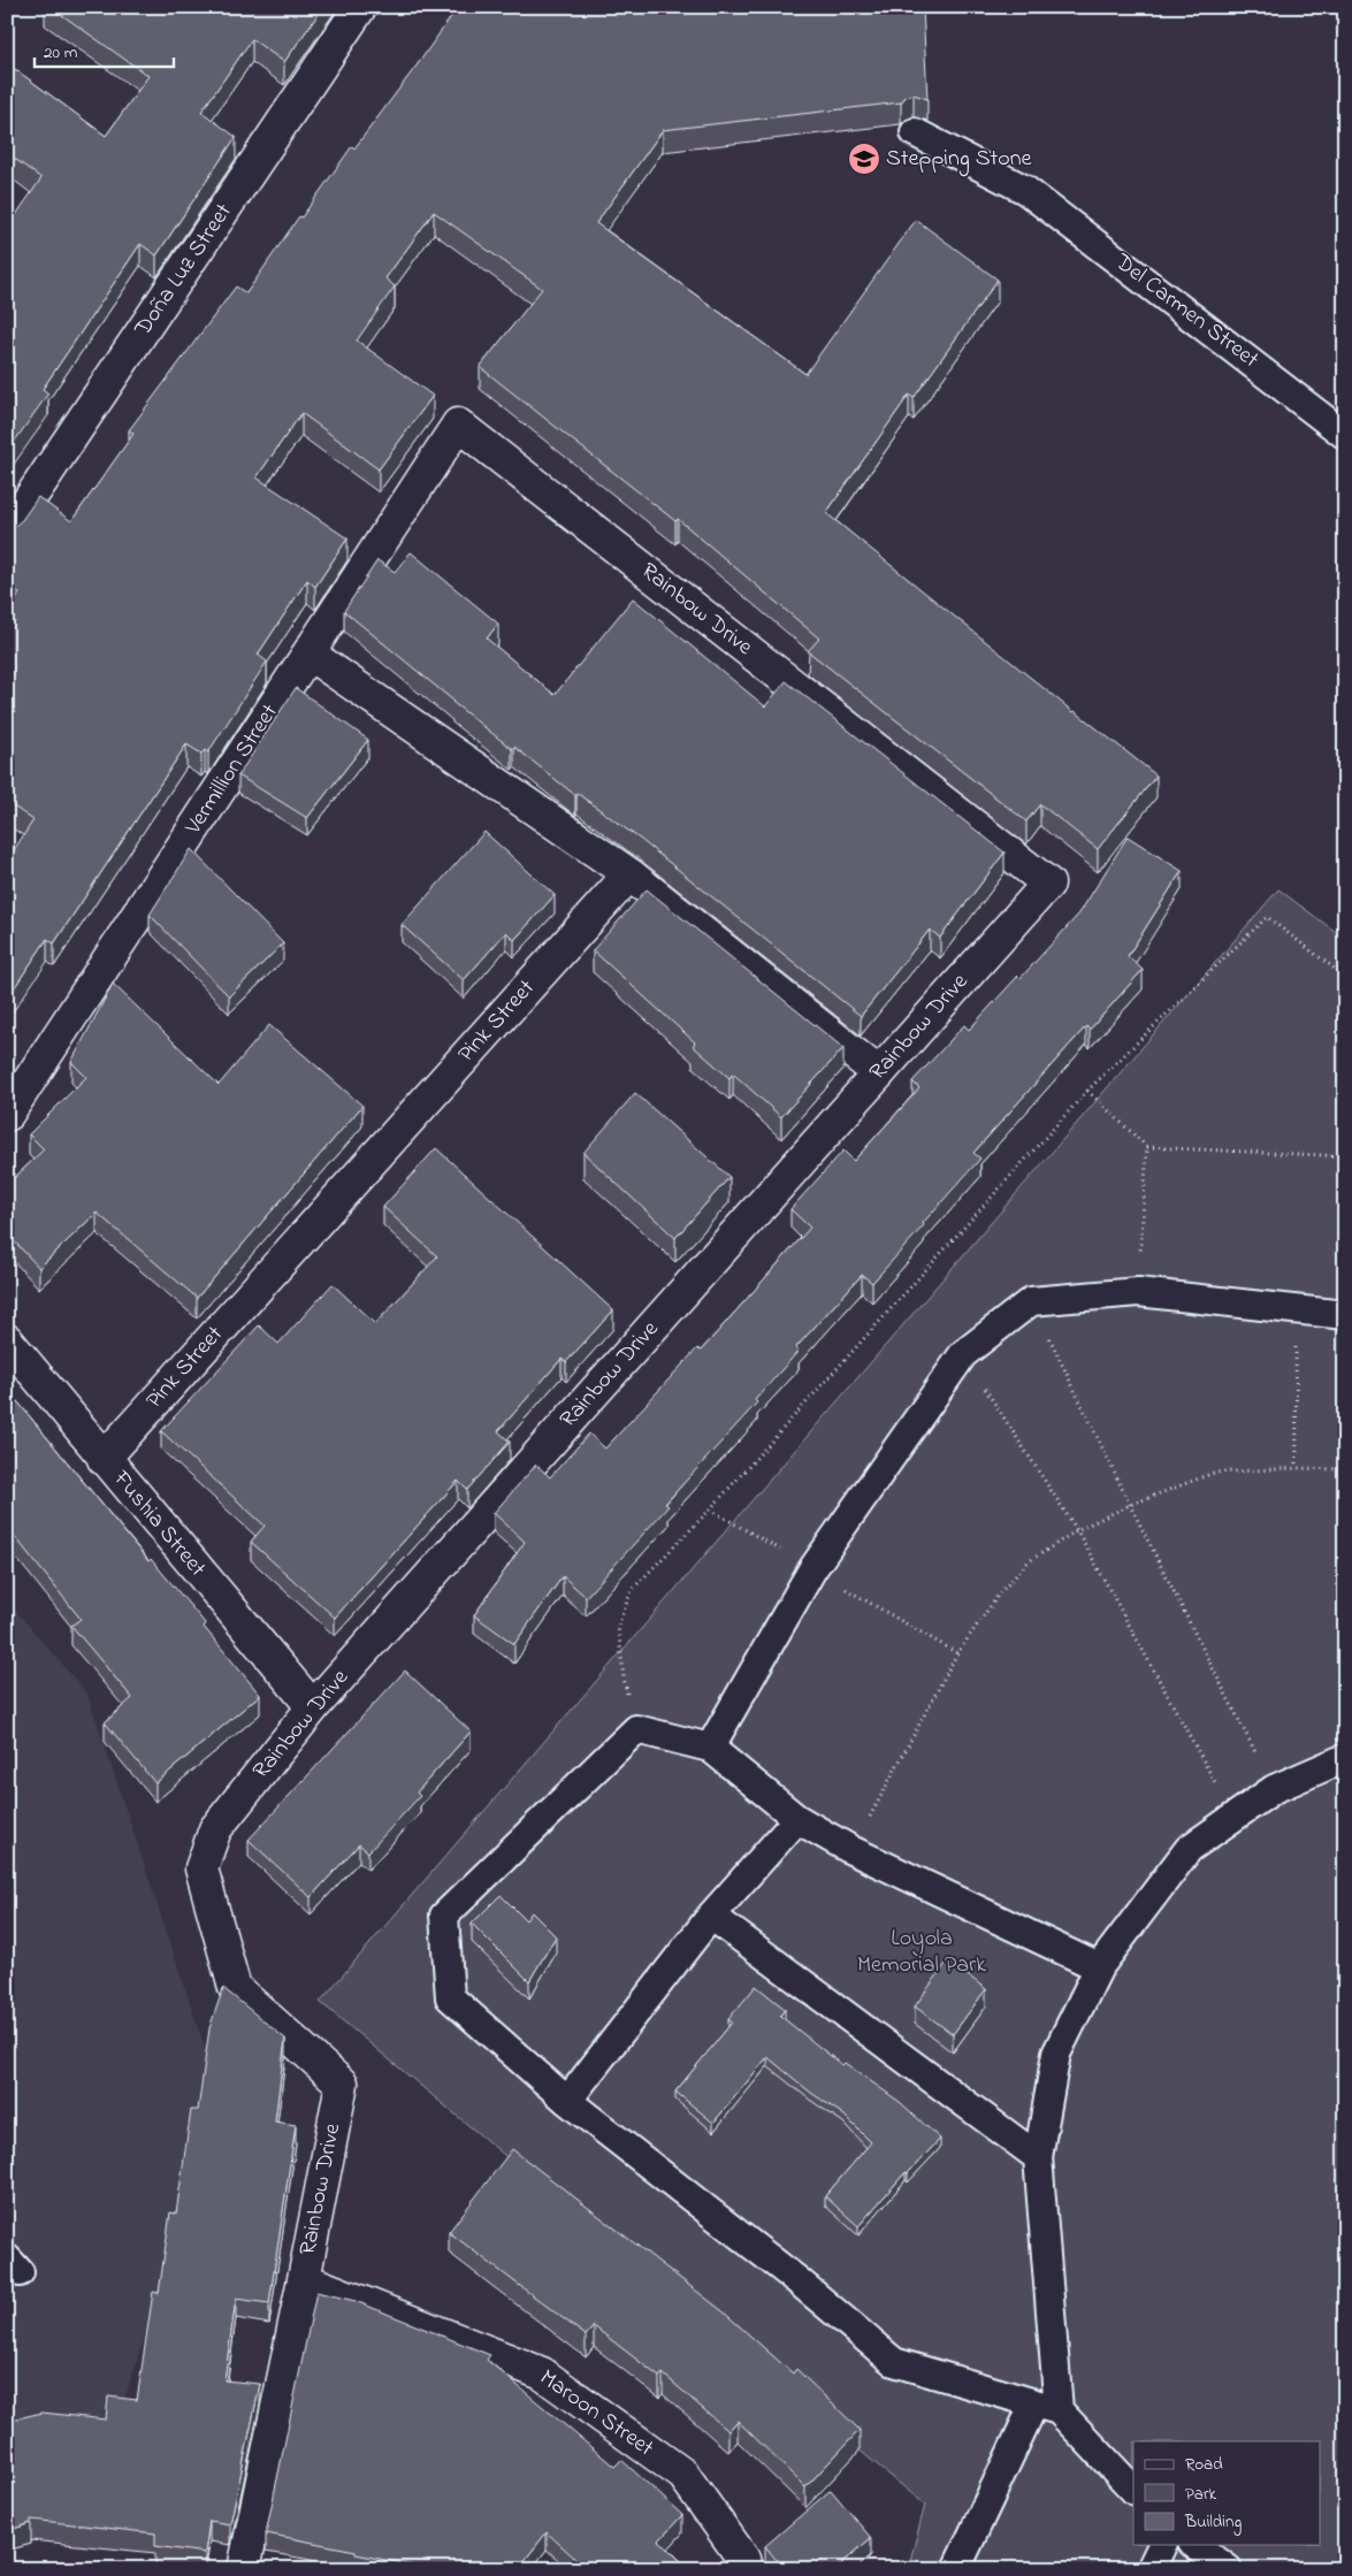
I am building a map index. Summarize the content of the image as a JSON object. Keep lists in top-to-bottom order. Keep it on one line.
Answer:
{"streets":{"street":["Doña Luz Street","Rainbow Drive","Vermillion Street","Pink Street","Fushia Street","Maroon Street"],"lane":["Del Carmen Street"]},"crossings":[["Rainbow Drive","Vermillion Street"],["Rainbow Drive","Fushia Street"],["Rainbow Drive","Maroon Street"],["Pink Street","Fushia Street"]],"parks":["Loyola Memorial Park"],"places":{"school or university":["Stepping Stone"]},"legend":["Road","Park","Building"],"scale_bar":"20 m"}
